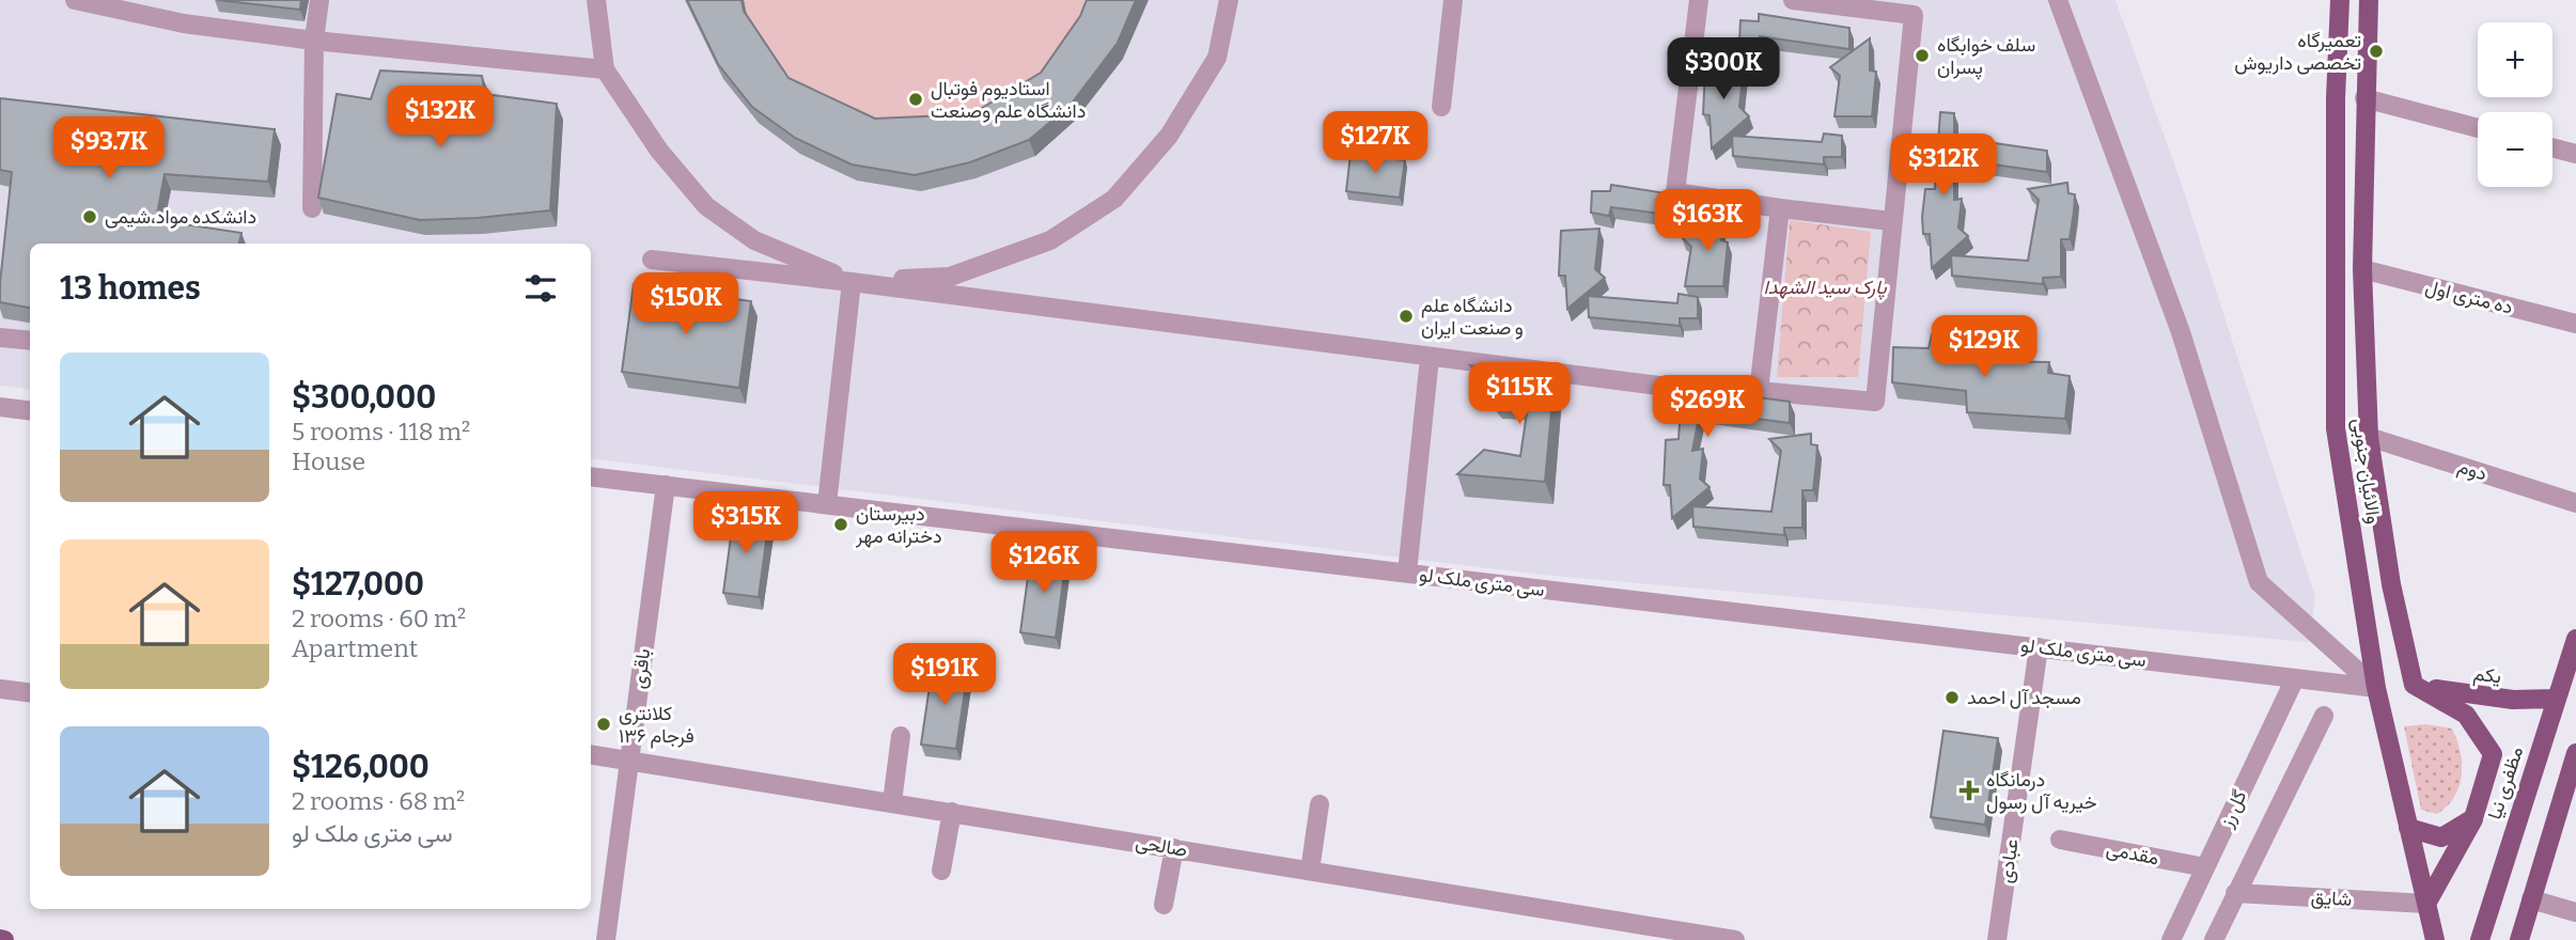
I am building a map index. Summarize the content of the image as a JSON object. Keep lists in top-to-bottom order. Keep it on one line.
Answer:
{"streets":{"main road":["والائیان جنوبی","یکم","مظفری نیا"],"street":["ده متری اول","دوم","سی متری ملک لو","باقری","گل رز","صالحی","مقدمی","عبادی","شایق"]},"crossings":[["ده متری اول","والائیان جنوبی"],["دوم","والائیان جنوبی"],["والائیان جنوبی","سی متری ملک لو"],["والائیان جنوبی","یکم"],["والائیان جنوبی","شایق"],["سی متری ملک لو","باقری"],["سی متری ملک لو","گل رز"],["سی متری ملک لو","عبادی"],["باقری","صالحی"],["یکم","مظفری نیا"],["گل رز","مقدمی"],["گل رز","شایق"]],"parks":["پارک سید الشهدا"],"places":{"other":["تعمیرگاه تخصصی داریوش","سلف خوابگاه پسران","استادیوم فوتبال دانشگاه علم وصنعت","دانشکده مواد،شیمی","دانشگاه علم و صنعت ایران","دبیرستان دخترانه مهر","مسجد آل احمد","کلانتری ۱۳۶ فرجام"],"health":["درمانگاه خیریه آل رسول"]},"page":{"map_buttons":["+","−"],"price":["$300K","$132K","$127K","$93.7K","$312K","$163K","$150K","$129K","$115K","$269K","$315K","$126K","$191K"],"heading":"13 homes","list":[{"name":"$300,000","note":"5 rooms · 118 m² · House"},{"name":"$127,000","note":"2 rooms · 60 m² · Apartment"},{"name":"$126,000","note":"2 rooms · 68 m² · سی متری ملک لو"}]}}
